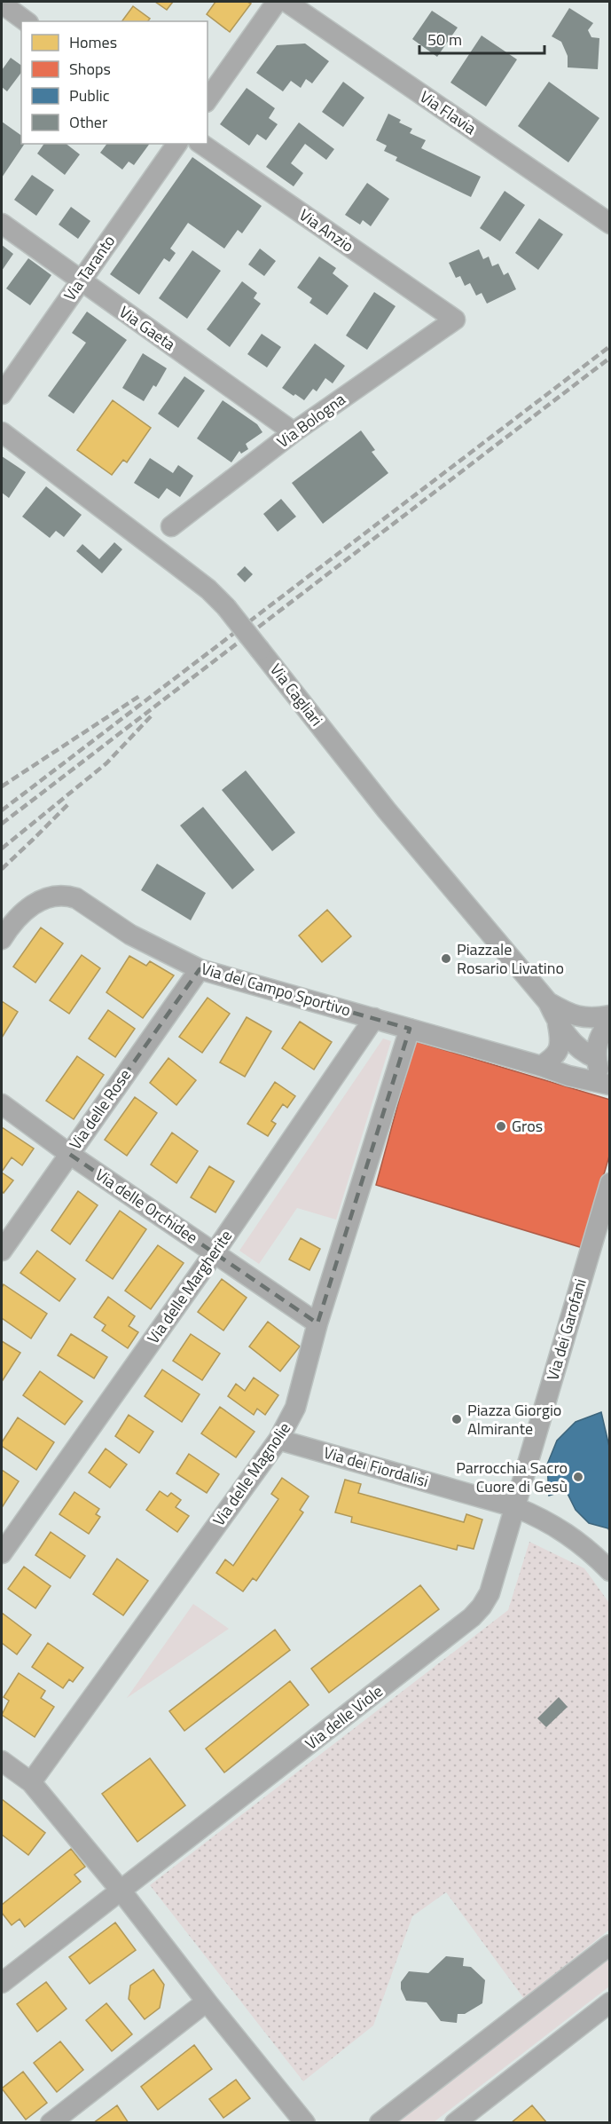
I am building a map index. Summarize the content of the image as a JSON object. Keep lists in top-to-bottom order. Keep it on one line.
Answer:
{"streets":{"street":["Via Flavia","Via Anzio","Via Taranto","Via Gaeta","Via Bologna","Via Cagliari","Via del Campo Sportivo","Via delle Rose","Via delle Orchidee","Via delle Margherite","Via dei Garofani","Via dei Fiordalisi","Via delle Magnolie","Via delle Viole"]},"crossings":[["Via Anzio","Via Bologna"],["Via Taranto","Via Gaeta"],["Via Gaeta","Via Bologna"],["Via Cagliari","Via del Campo Sportivo"],["Via del Campo Sportivo","Via delle Rose"],["Via del Campo Sportivo","Via delle Margherite"],["Via del Campo Sportivo","Via delle Magnolie"],["Via delle Rose","Via delle Orchidee"],["Via delle Orchidee","Via delle Margherite"],["Via delle Orchidee","Via delle Magnolie"],["Via dei Garofani","Via dei Fiordalisi"],["Via dei Garofani","Via delle Viole"],["Via dei Fiordalisi","Via delle Magnolie"],["Via dei Fiordalisi","Via delle Viole"]],"places":["Piazzale Rosario Livatino","Gros","Piazza Giorgio Almirante","Parrocchia Sacro Cuore di Gesù"],"legend":["Homes","Shops","Public","Other"],"scale_bar":"50 m"}
